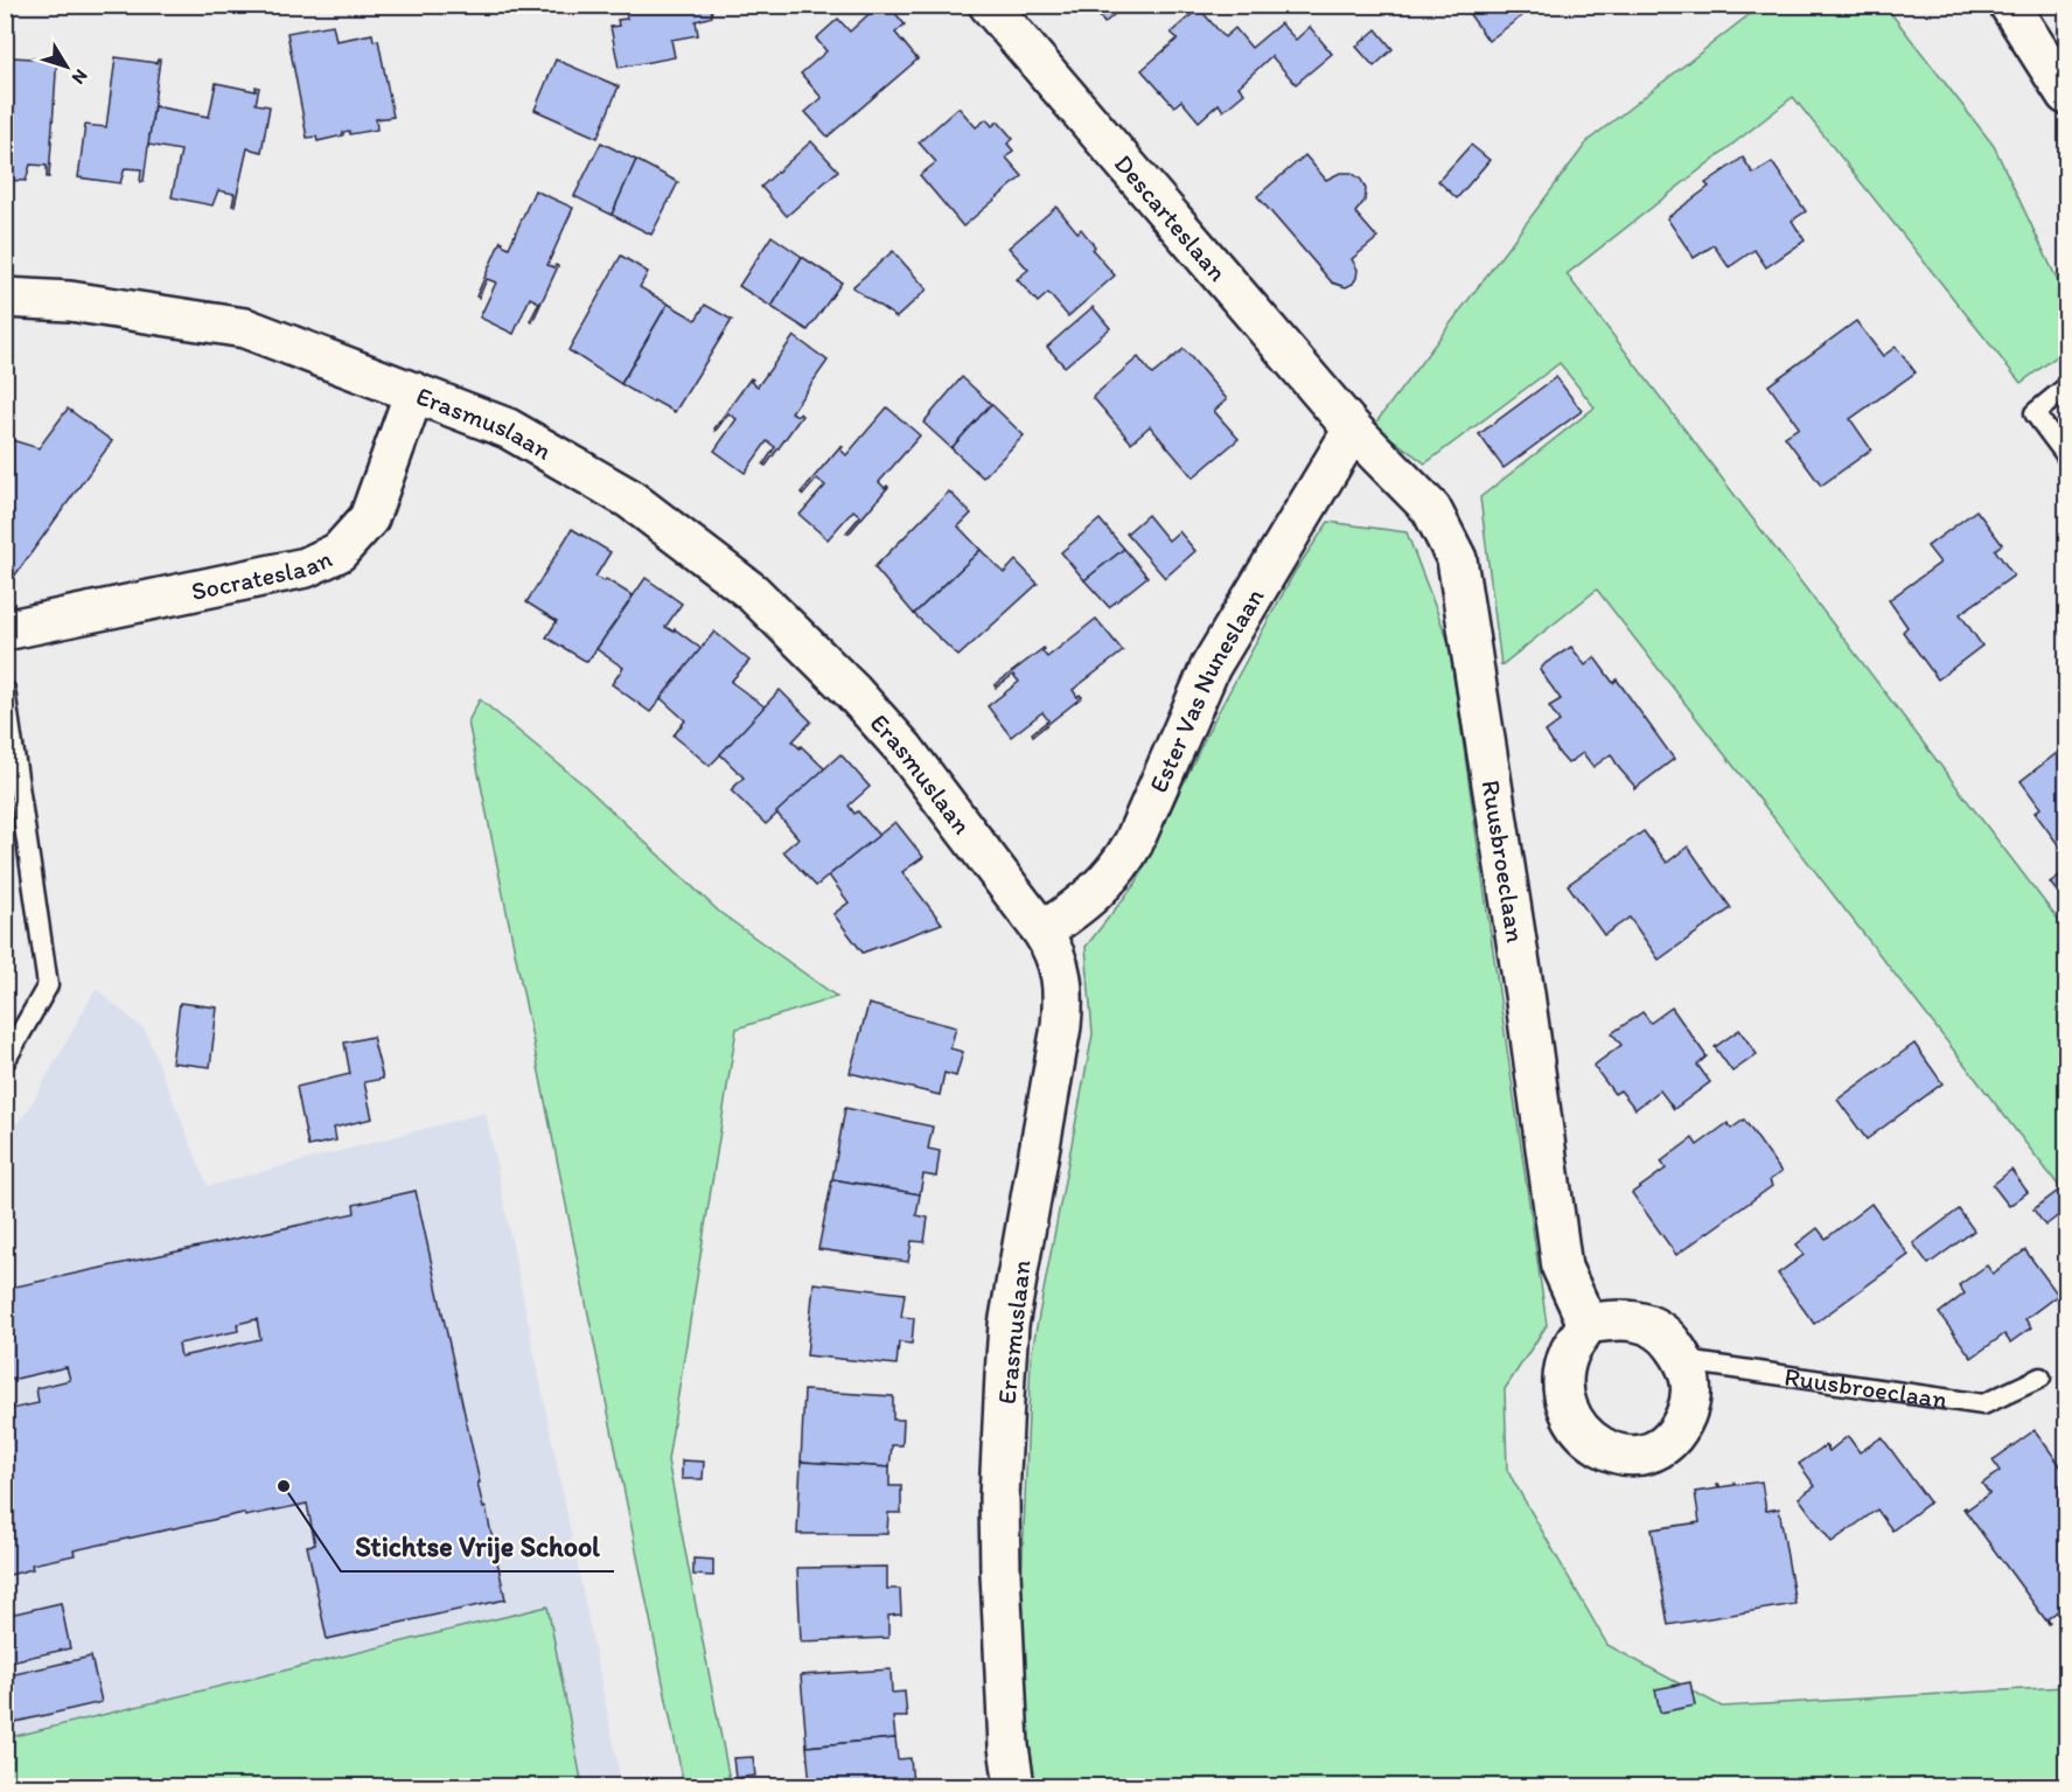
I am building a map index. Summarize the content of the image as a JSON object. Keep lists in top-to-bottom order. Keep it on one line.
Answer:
{"streets":{"street":["Descarteslaan","Erasmuslaan","Socrateslaan","Ester Vas Nuneslaan","Ruusbroeclaan"]},"crossings":[["Descarteslaan","Ester Vas Nuneslaan"],["Descarteslaan","Ruusbroeclaan"],["Erasmuslaan","Socrateslaan"],["Erasmuslaan","Ester Vas Nuneslaan"],["Ester Vas Nuneslaan","Ruusbroeclaan"]],"places":["Stichtse Vrije School"],"north":"bottom right"}
